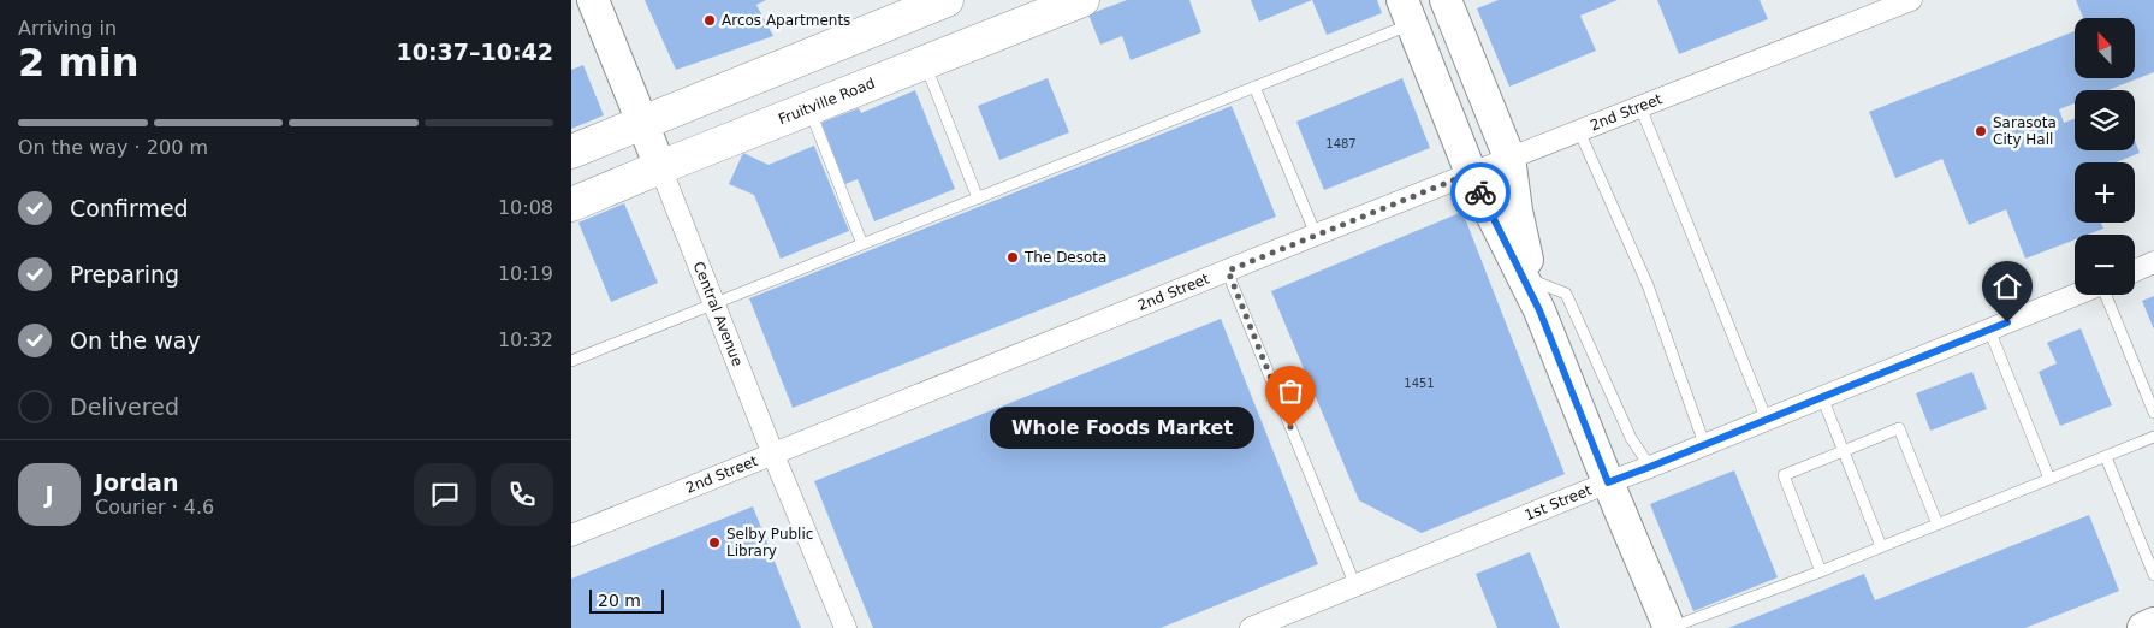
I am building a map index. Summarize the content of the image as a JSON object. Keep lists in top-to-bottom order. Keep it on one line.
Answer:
{"streets":{"main road":["Fruitville Road"],"street":["2nd Street","Central Avenue","1st Street"]},"crossings":[["Fruitville Road","Central Avenue"],["2nd Street","Central Avenue"]],"places":["Arcos Apartments","Sarasota City Hall","The Desota","Whole Foods Market","Selby Public Library"],"house_numbers":["1487","1451"],"scale_bar":"20 m","north":"top","page":{"heading":["2 min","Arriving in","10:37–10:42"],"panel":["Jordan","Courier · 4.6"],"map_buttons":["+","−"],"bar":"On the way · 200 m","list":[["Confirmed","10:08"],["Preparing","10:19"],["On the way","10:32"],"Delivered"],"bubble":"Whole Foods Market","round":"J","scale":"20 m"}}
